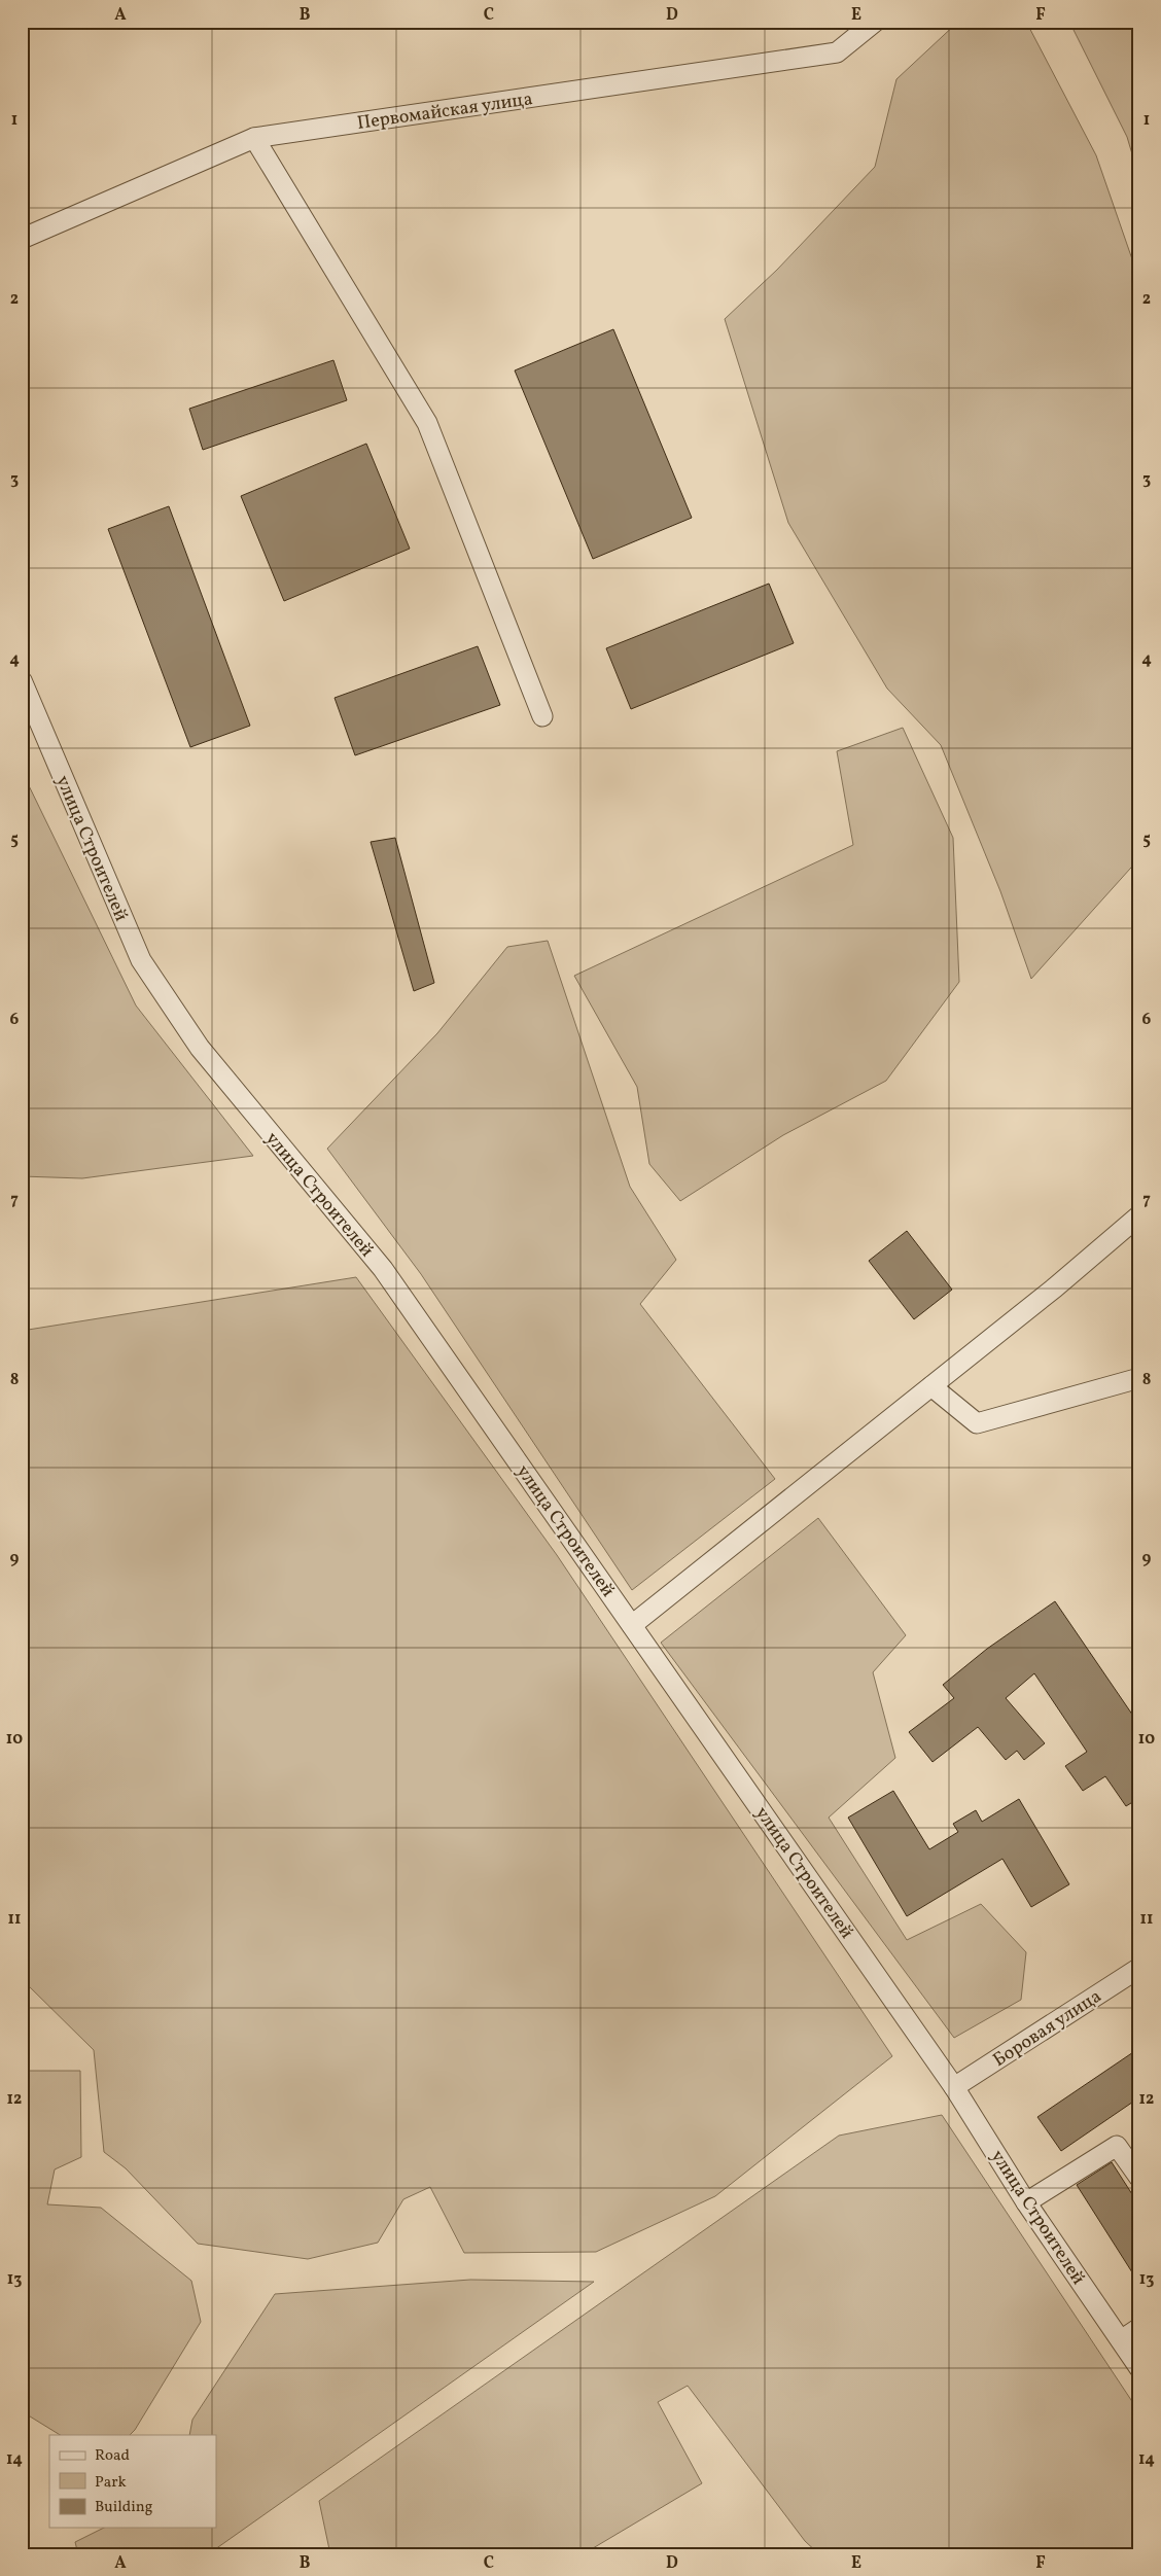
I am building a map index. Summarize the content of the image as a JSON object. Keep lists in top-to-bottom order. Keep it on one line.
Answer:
{"streets":{"street":["Первомайская улица","улица Строителей","Боровая улица"]},"crossings":[["улица Строителей","Боровая улица"]],"legend":["Road","Park","Building"],"grid":{"columns":["A","B","C","D","E","F"],"rows":["1","2","3","4","5","6","7","8","9","10","11","12","13","14"]}}
